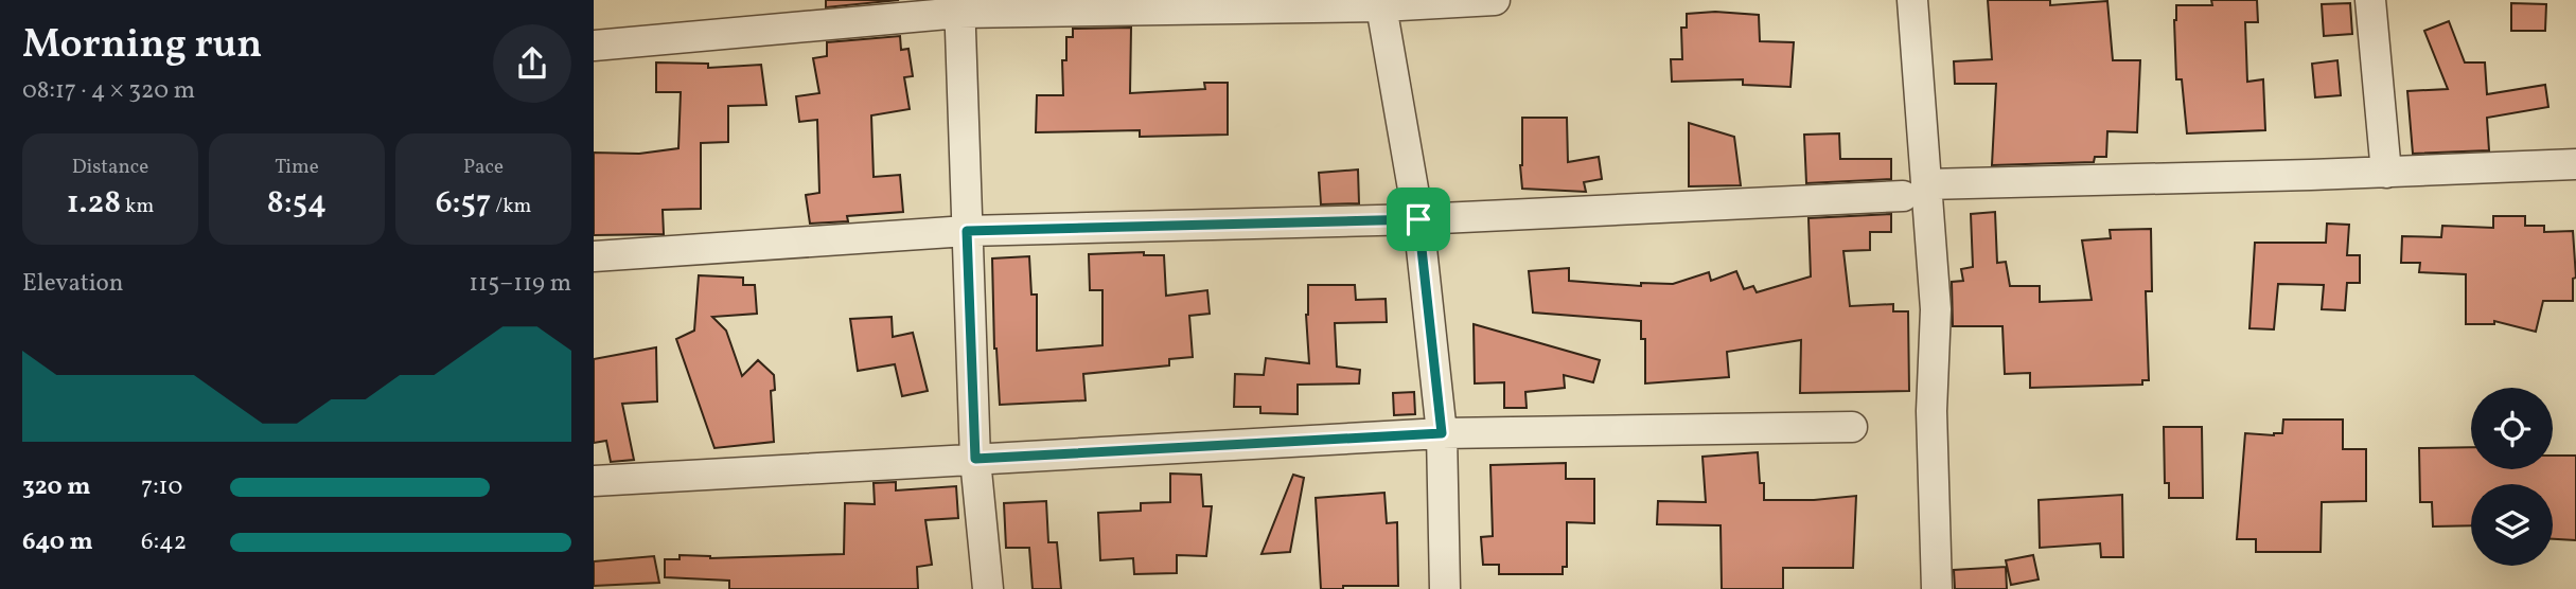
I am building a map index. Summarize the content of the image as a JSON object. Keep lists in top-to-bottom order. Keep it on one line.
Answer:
{"page":{"heading":["Morning run","08:17 · 4 × 320 m"],"stats":[["Distance","1.28 km"],["Time","8:54"],["Pace","6:57 /km"]],"chart":["Elevation","115–119 m"],"list":[{"name":"320 m","note":"7:10"},{"name":"640 m","note":"6:42"}]}}
